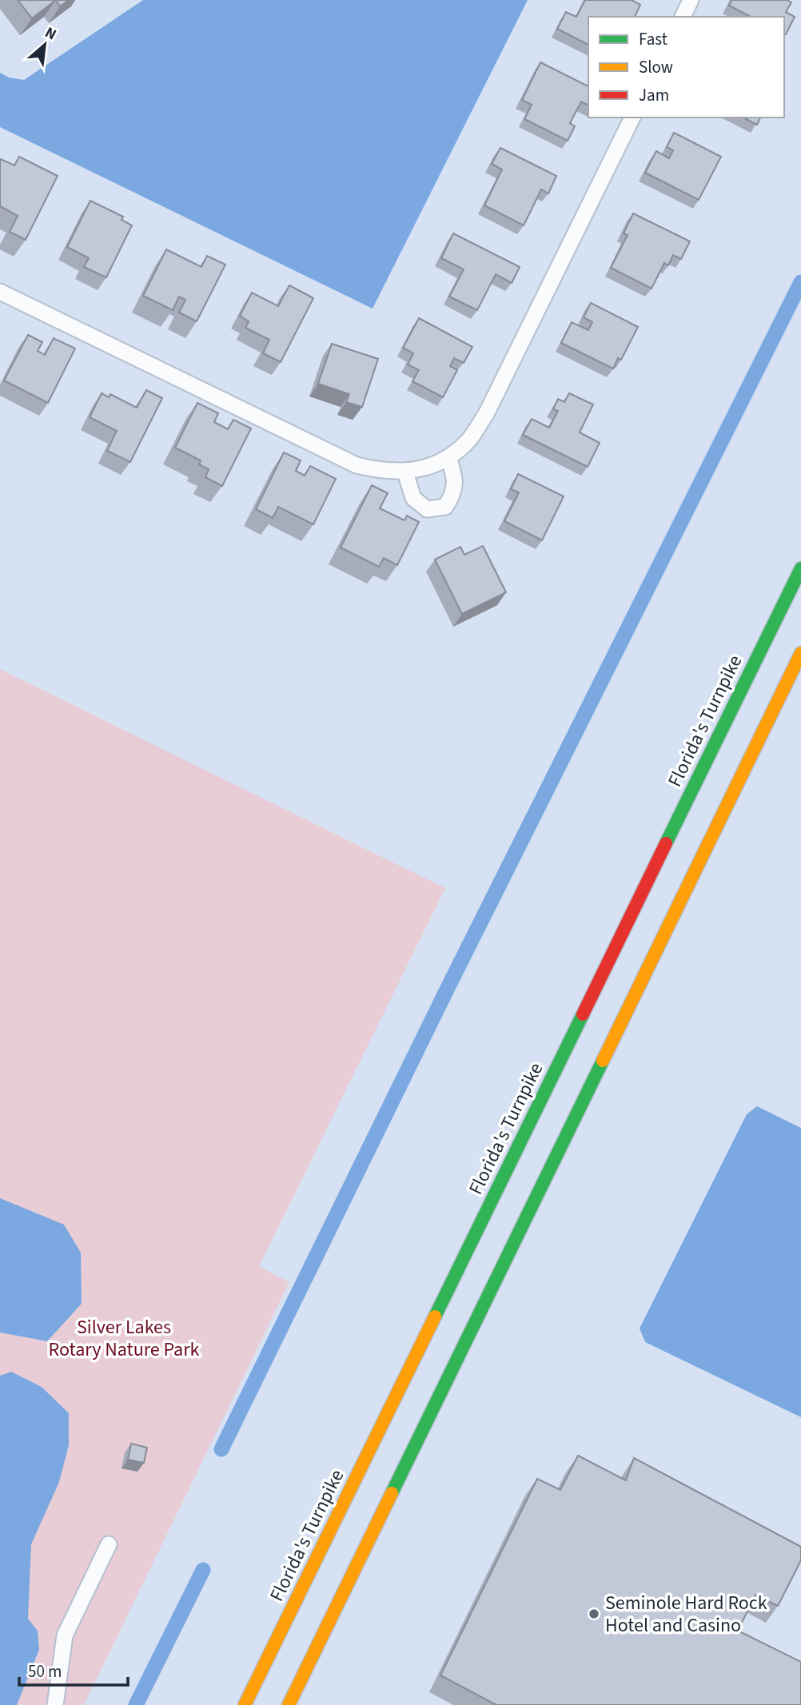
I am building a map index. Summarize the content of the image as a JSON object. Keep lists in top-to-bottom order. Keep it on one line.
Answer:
{"streets":{"highway":["Florida's Turnpike"]},"parks":["Silver Lakes Rotary Nature Park"],"places":["Seminole Hard Rock Hotel and Casino"],"legend":["Fast","Slow","Jam"],"scale_bar":"50 m","north":"top right"}
